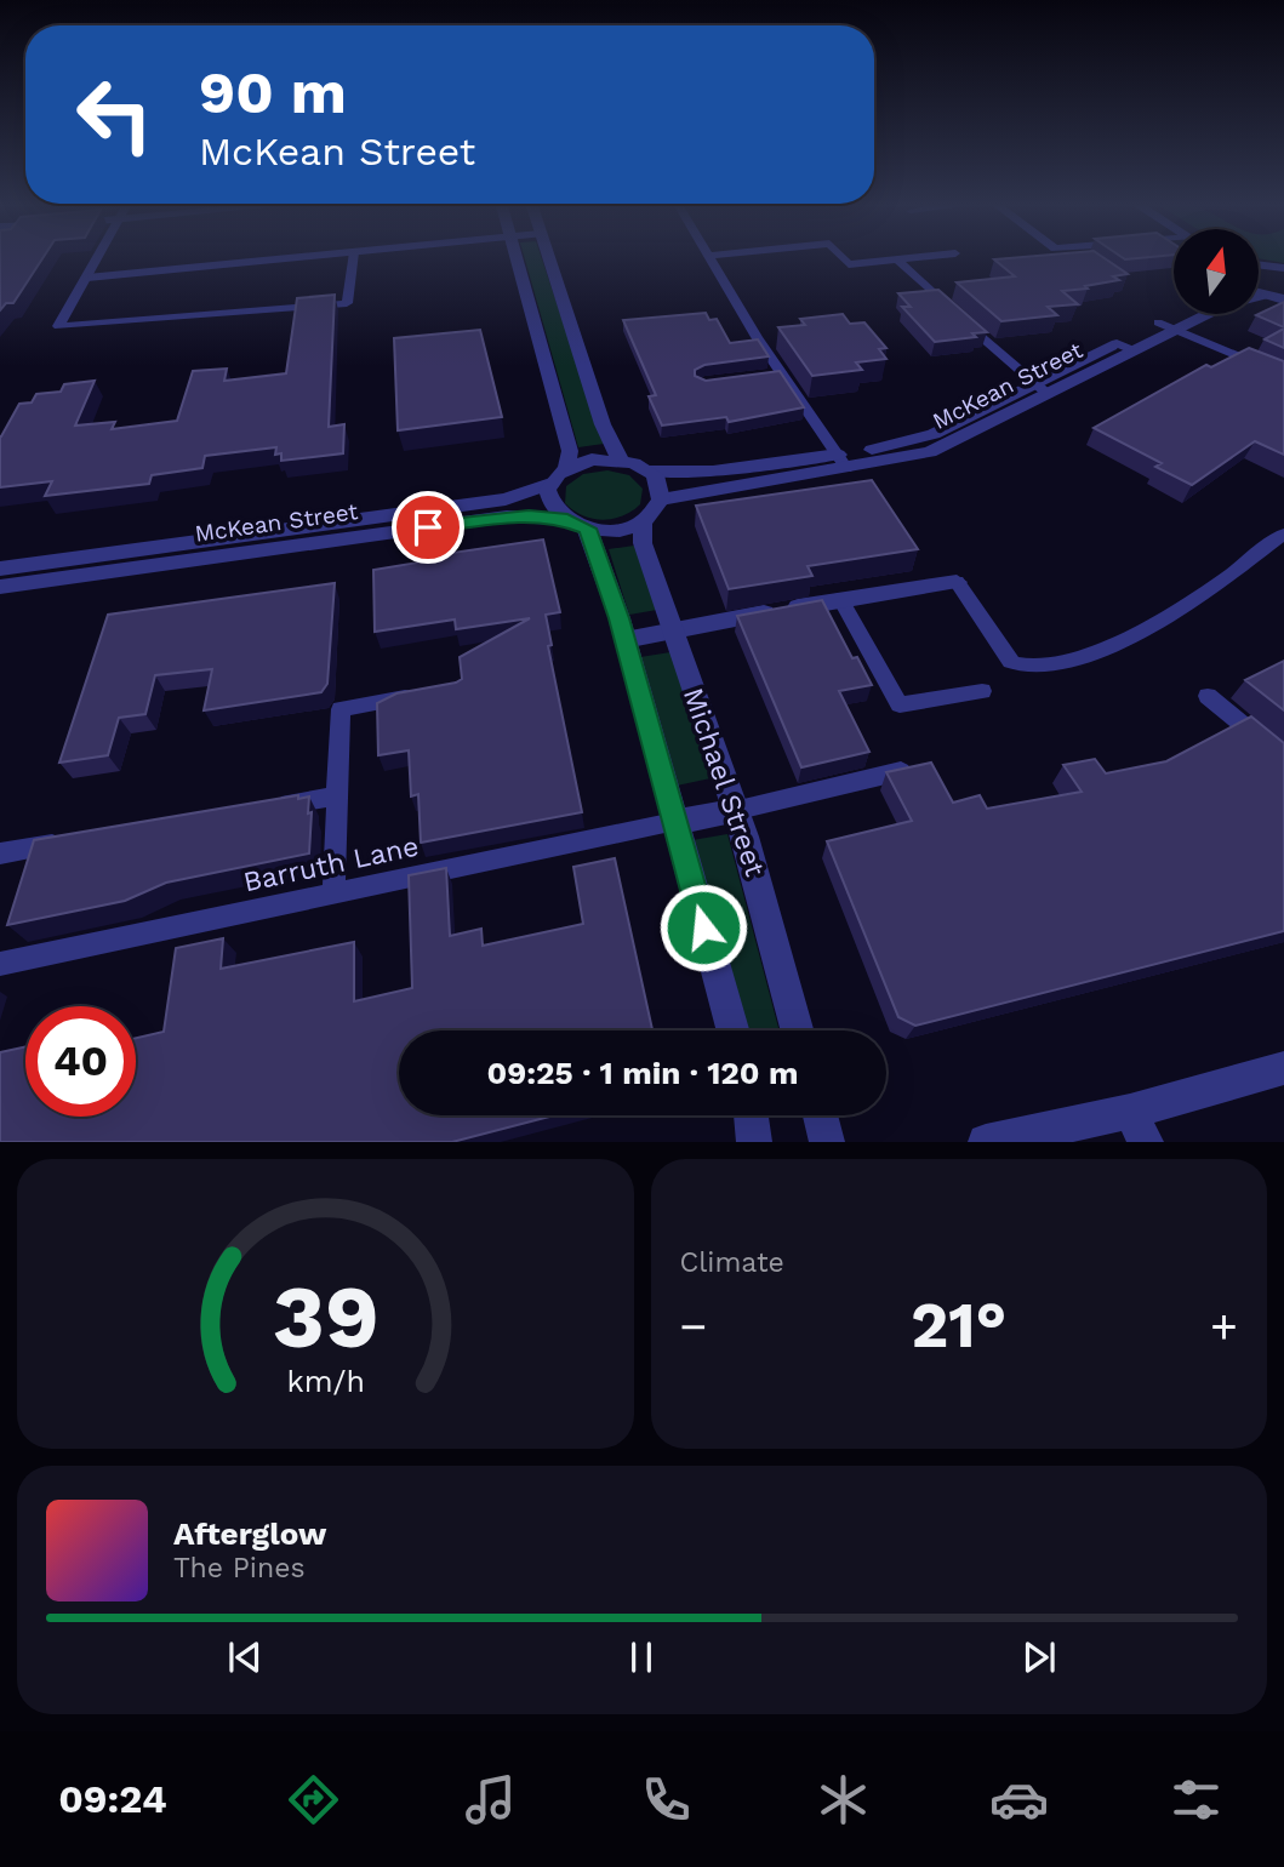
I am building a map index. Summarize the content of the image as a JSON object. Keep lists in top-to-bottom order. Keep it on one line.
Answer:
{"streets":{"street":["McKean Street","Michael Street"],"lane":["Barruth Lane"]},"crossings":[["McKean Street","Michael Street"]],"north":"top","page":{"turn":["90 m","McKean Street"],"limit":"40","trip":"09:25 · 1 min · 120 m","tile":"Climate","heat":["−","21°","+"],"song":["Afterglow","The Pines"],"tabs":"09:24","gauge":["39","km/h"]}}
